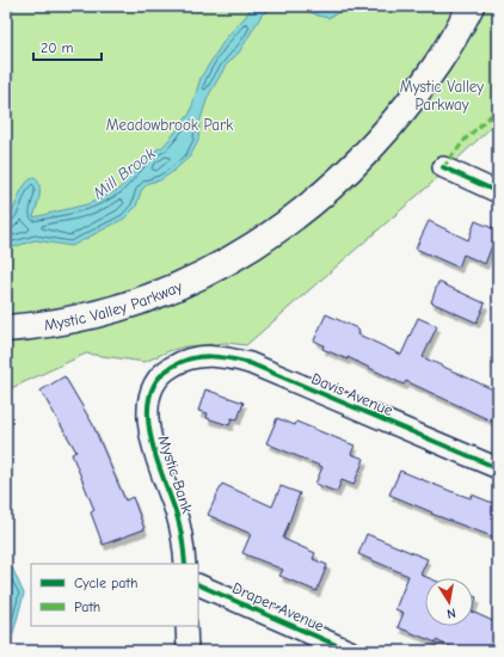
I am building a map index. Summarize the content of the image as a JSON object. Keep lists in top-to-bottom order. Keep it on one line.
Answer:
{"streets":{"main road":["Mystic Valley Parkway"],"street":["Davis Avenue","Mystic Bank","Draper Avenue"]},"crossings":[["Davis Avenue","Mystic Bank"]],"water":["Mill Brook"],"parks":["Mystic Valley Parkway","Meadowbrook Park"],"legend":["Cycle path","Path"],"scale_bar":"20 m","north":"bottom"}
